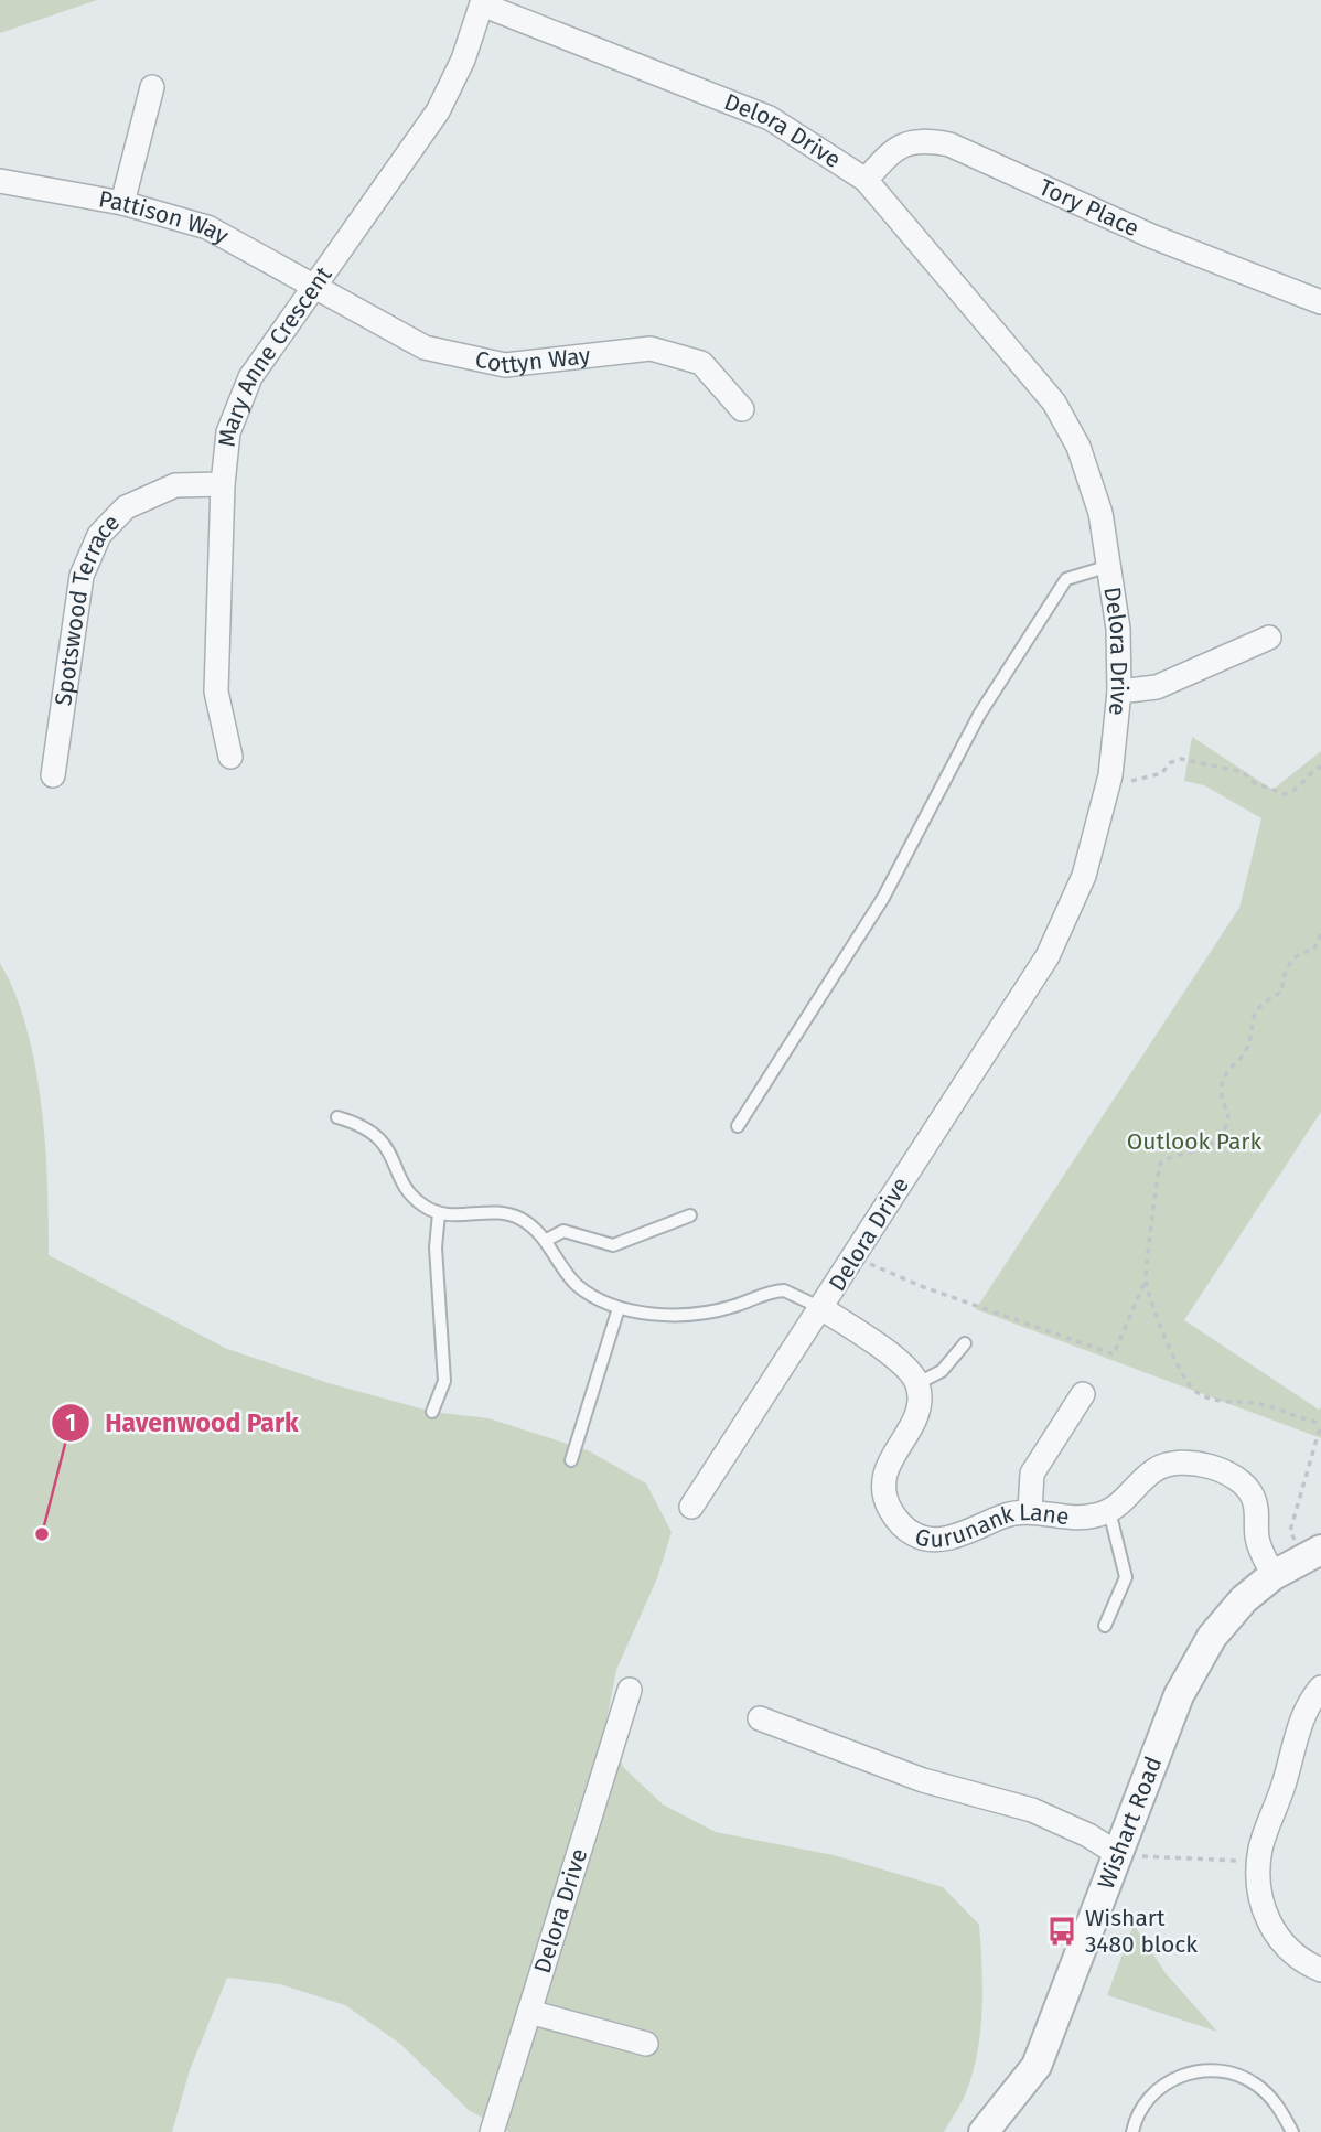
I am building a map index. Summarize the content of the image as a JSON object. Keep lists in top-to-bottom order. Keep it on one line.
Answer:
{"streets":{"street":["Delora Drive","Tory Place","Pattison Way","Cottyn Way","Mary Anne Crescent","Spotswood Terrace","Gurunank Lane","Wishart Road"]},"crossings":[["Delora Drive","Tory Place"],["Delora Drive","Mary Anne Crescent"],["Pattison Way","Cottyn Way"],["Pattison Way","Mary Anne Crescent"],["Cottyn Way","Mary Anne Crescent"],["Mary Anne Crescent","Spotswood Terrace"]],"parks":["Outlook Park"],"places":{"other":["Havenwood Park"],"bus stop":["Wishart 3480 block"]}}
